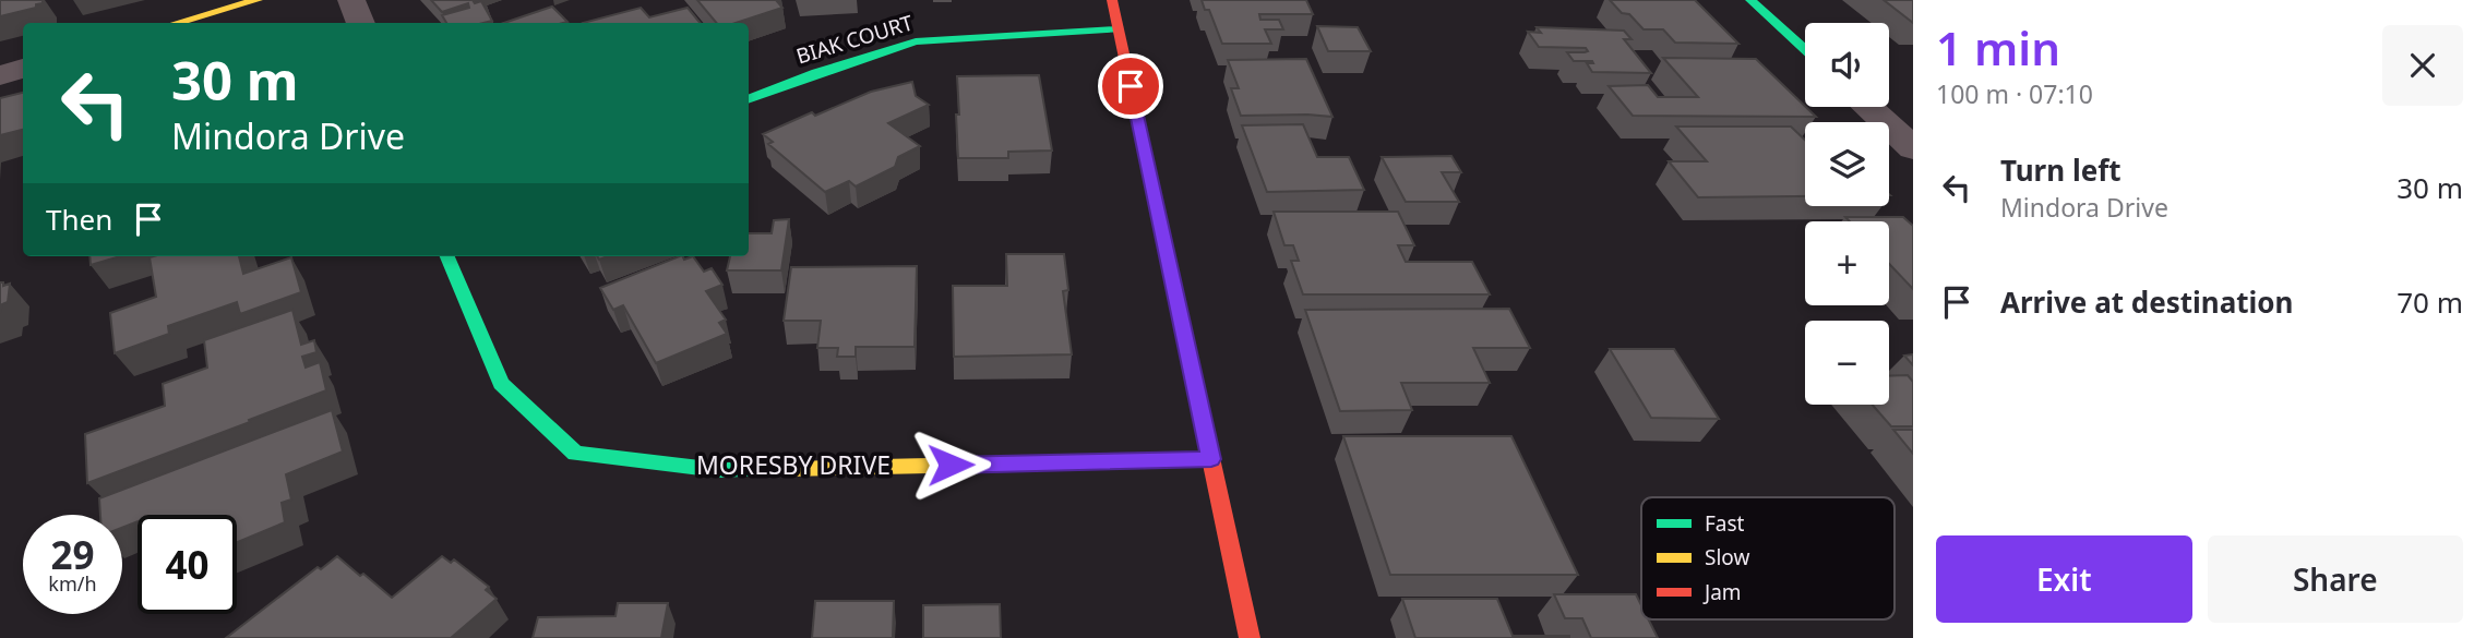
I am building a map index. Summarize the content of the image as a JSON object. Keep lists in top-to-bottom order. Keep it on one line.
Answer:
{"streets":{"street":["BIAK COURT","MORESBY DRIVE"]},"legend":["Fast","Slow","Jam"],"page":{"heading":["1 min","100 m · 07:10"],"map_buttons":["+","−"],"turn":["30 m","Mindora Drive"],"list":[{"name":"Turn left","note":"Mindora Drive","value":"30 m"},{"name":"Arrive at destination","value":"70 m"}],"then":"Then","speed":"29 km/h","limit":"40","buttons":["Exit","Share"]}}
